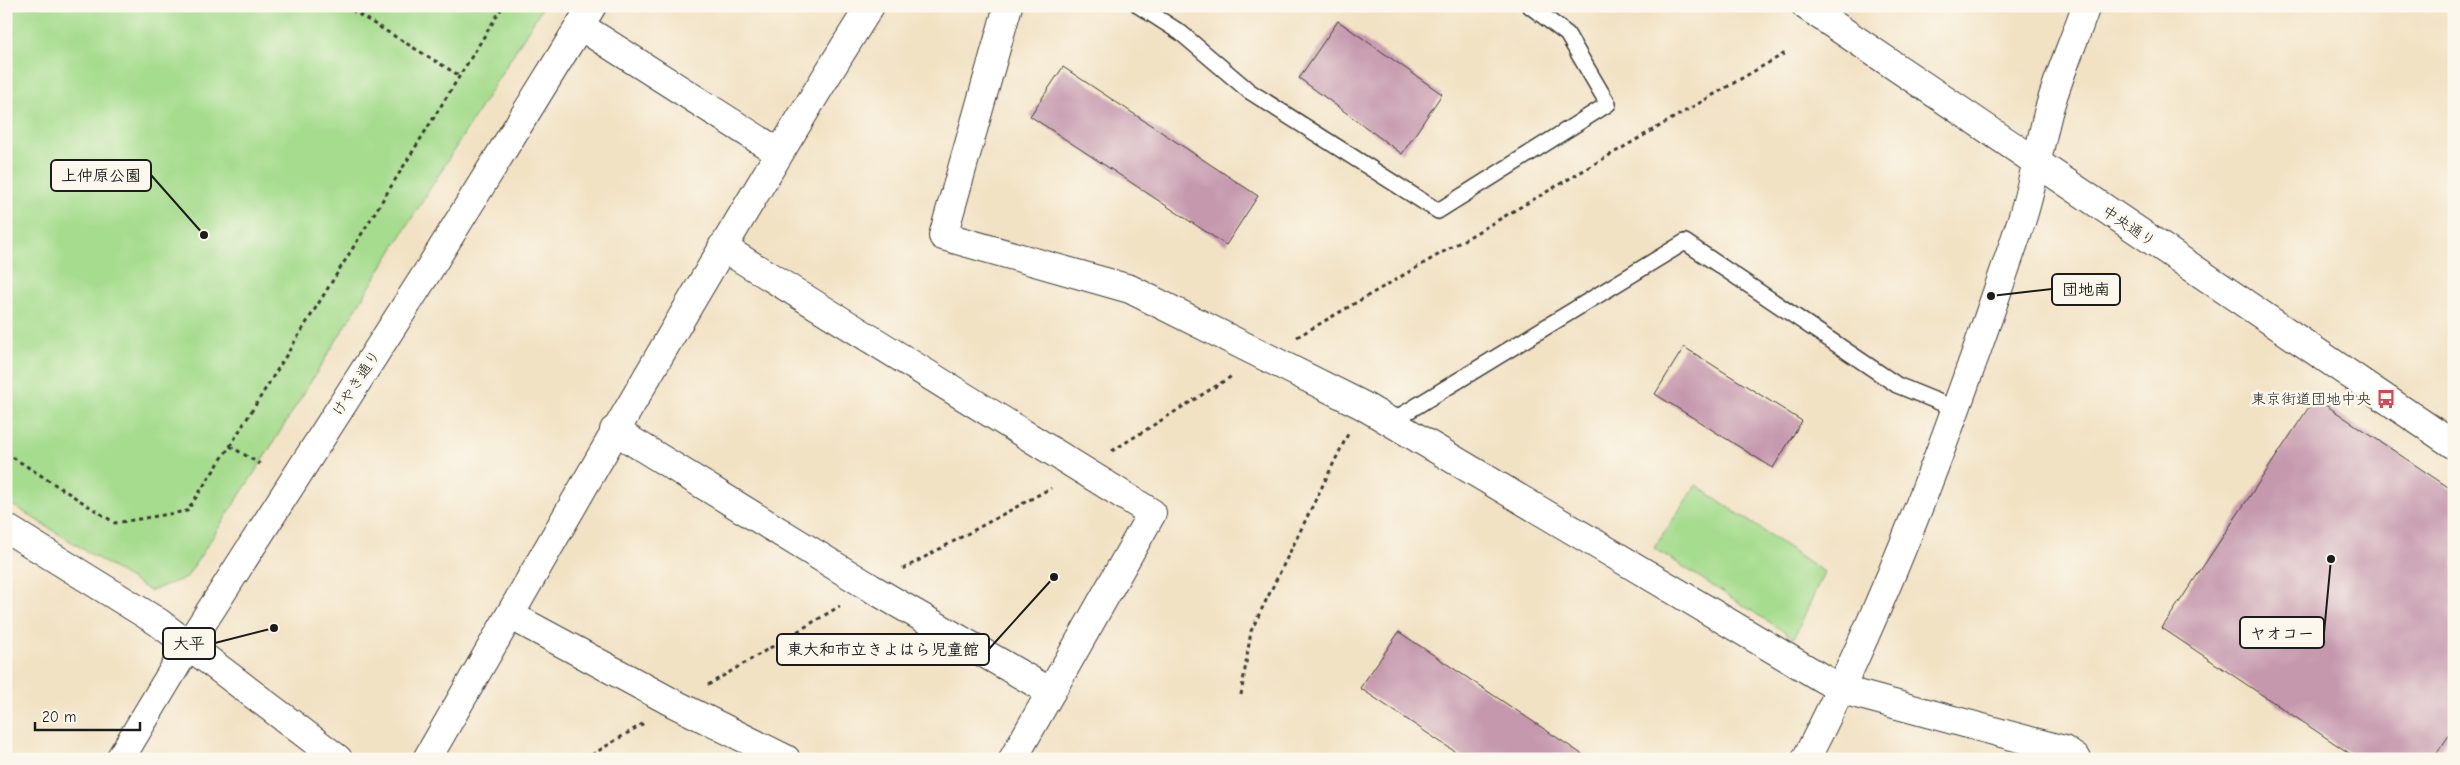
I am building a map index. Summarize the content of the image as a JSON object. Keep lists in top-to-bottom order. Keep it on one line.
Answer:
{"streets":{"street":["中央通り","けやき通り"]},"places":{"other":["上仲原公園","団地南","ヤオコー","東大和市立きよはら児童館","大平"],"bus stop":["東京街道団地中央"]},"scale_bar":"20 m"}
